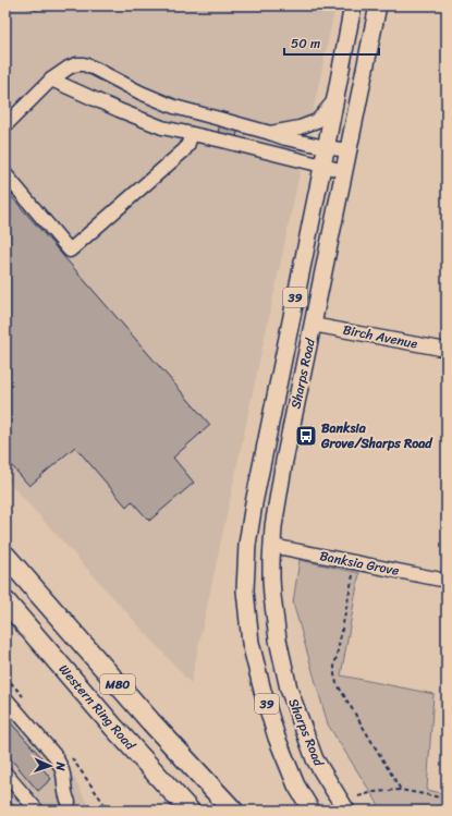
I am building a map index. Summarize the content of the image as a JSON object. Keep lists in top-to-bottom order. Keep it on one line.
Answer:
{"streets":{"highway":["M80","Western Ring Road"],"main road":["39","Sharps Road"],"street":["Birch Avenue","Banksia Grove"]},"crossings":[["Birch Avenue","Sharps Road"],["Sharps Road","Banksia Grove"]],"places":{"bus stop":["Banksia Grove/Sharps Road"]},"scale_bar":"50 m","north":"right"}
